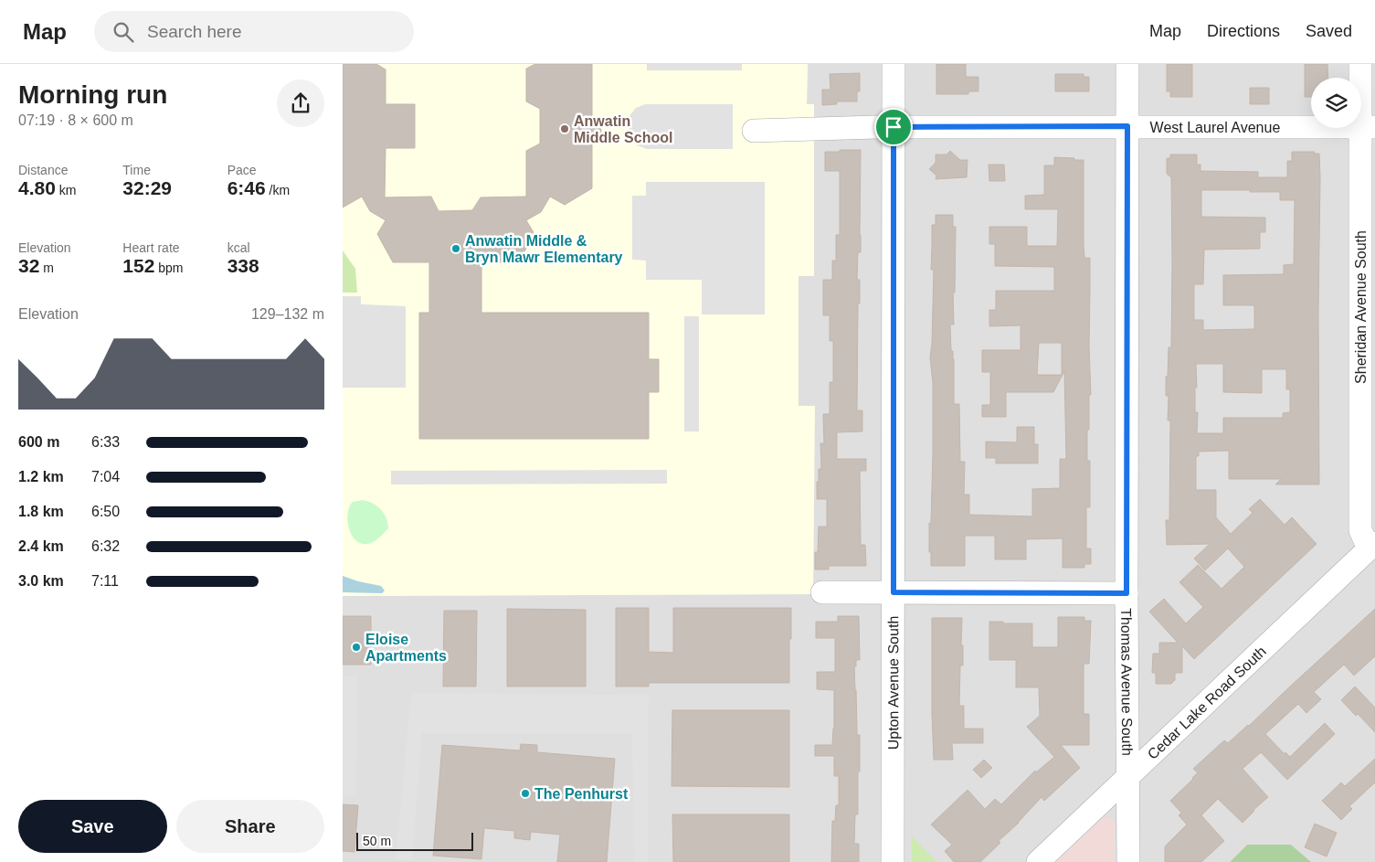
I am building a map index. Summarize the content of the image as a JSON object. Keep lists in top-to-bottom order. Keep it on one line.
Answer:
{"streets":{"street":["West Laurel Avenue","Sheridan Avenue South","Upton Avenue South","Thomas Avenue South","Cedar Lake Road South"]},"crossings":[["West Laurel Avenue","Sheridan Avenue South"],["West Laurel Avenue","Upton Avenue South"],["West Laurel Avenue","Thomas Avenue South"],["Sheridan Avenue South","Cedar Lake Road South"],["Thomas Avenue South","Cedar Lake Road South"]],"places":["Anwatin Middle School","Anwatin Middle & Bryn Mawr Elementary","Eloise Apartments","The Penhurst"],"scale_bar":"50 m","page":{"header":"Map","search":"Search here","nav":["Map","Directions","Saved"],"heading":["Morning run","07:19 · 8 × 600 m"],"stats":[["Distance","4.80 km"],["Time","32:29"],["Pace","6:46 /km"],["Elevation","32 m"],["Heart rate","152 bpm"],["kcal","338"]],"chart":["Elevation","129–132 m"],"list":[{"name":"600 m","note":"6:33"},{"name":"1.2 km","note":"7:04"},{"name":"1.8 km","note":"6:50"},{"name":"2.4 km","note":"6:32"},{"name":"3.0 km","note":"7:11"}],"buttons":["Save","Share"],"scale":"50 m"}}
